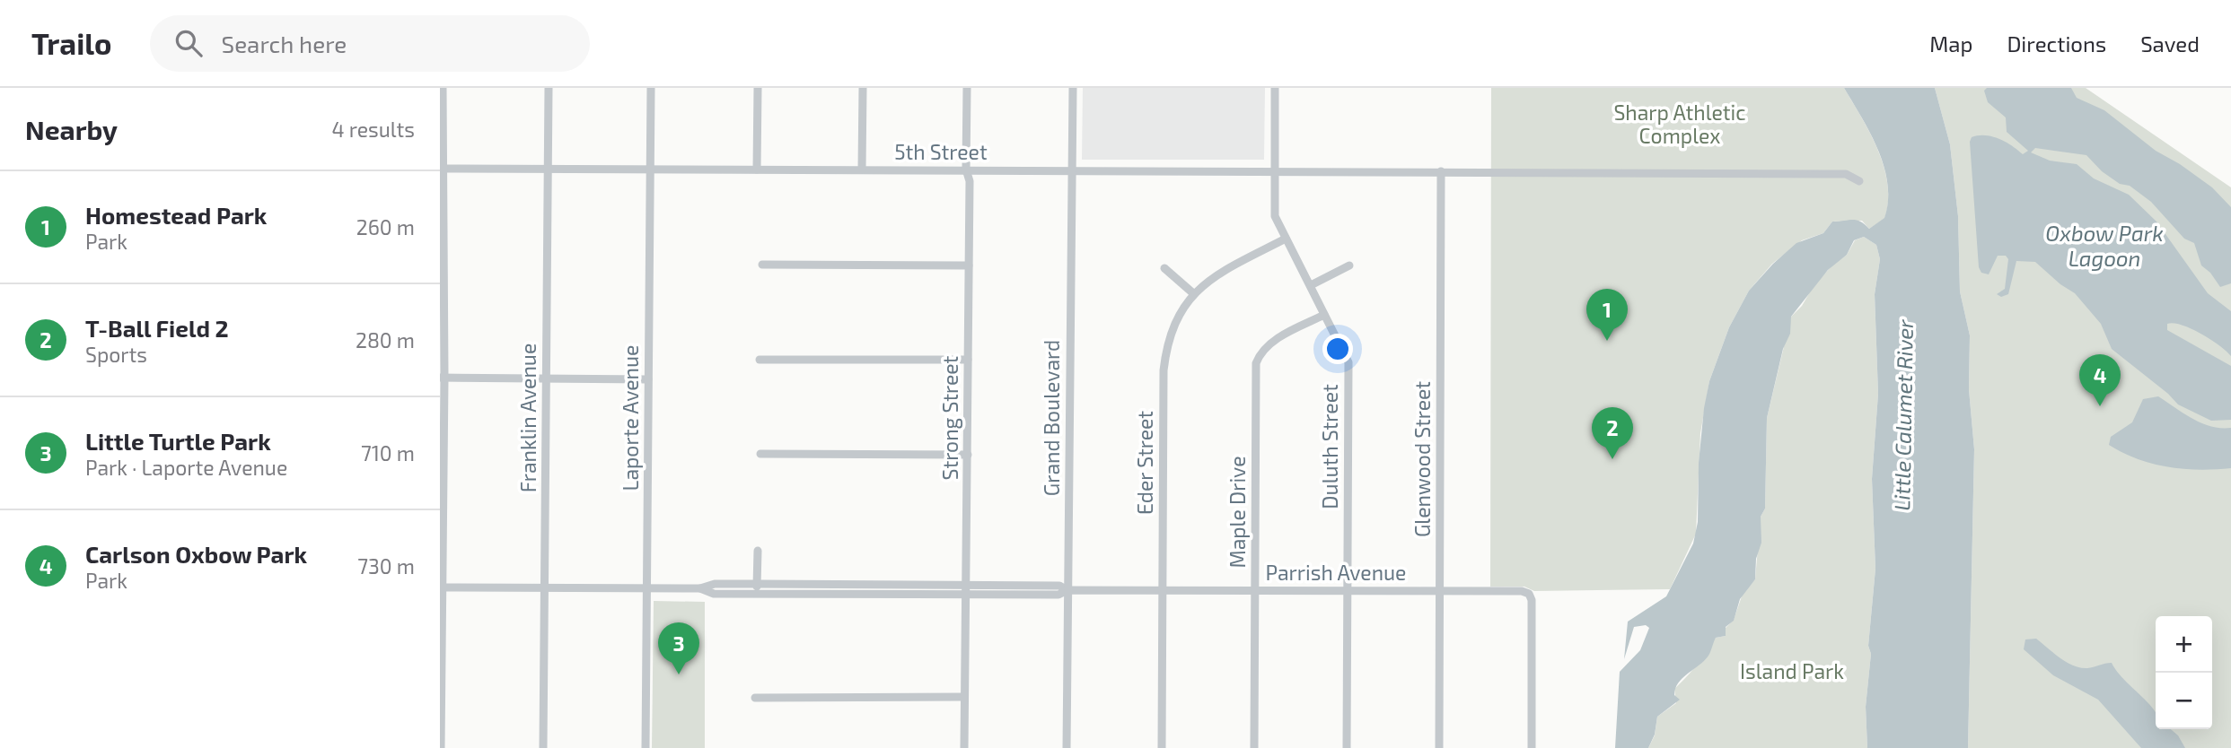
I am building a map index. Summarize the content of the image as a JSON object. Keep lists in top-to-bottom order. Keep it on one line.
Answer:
{"streets":{"street":["5th Street","Franklin Avenue","Laporte Avenue","Strong Street","Grand Boulevard","Duluth Street","Glenwood Street","Eder Street","Maple Drive","Parrish Avenue"]},"crossings":[["5th Street","Franklin Avenue"],["5th Street","Laporte Avenue"],["5th Street","Strong Street"],["5th Street","Grand Boulevard"],["5th Street","Duluth Street"],["5th Street","Glenwood Street"],["Franklin Avenue","Parrish Avenue"],["Laporte Avenue","Parrish Avenue"],["Strong Street","Parrish Avenue"],["Grand Boulevard","Parrish Avenue"],["Duluth Street","Eder Street"],["Duluth Street","Maple Drive"],["Duluth Street","Parrish Avenue"],["Glenwood Street","Parrish Avenue"],["Eder Street","Parrish Avenue"],["Maple Drive","Parrish Avenue"]],"water":["Oxbow Park Lagoon","Little Calumet River"],"parks":["Sharp Athletic Complex","Island Park"],"page":{"header":"Trailo","search":"Search here","nav":["Map","Directions","Saved"],"heading":["Nearby","4 results"],"list":[{"mark":"1","name":"Homestead Park","note":"Park","value":"260 m"},{"mark":"2","name":"T-Ball Field 2","note":"Sports","value":"280 m"},{"mark":"3","name":"Little Turtle Park","note":"Park · Laporte Avenue","value":"710 m"},{"mark":"4","name":"Carlson Oxbow Park","note":"Park","value":"730 m"}],"pins":["1","4","2","3"],"map_buttons":["+","−"]}}
